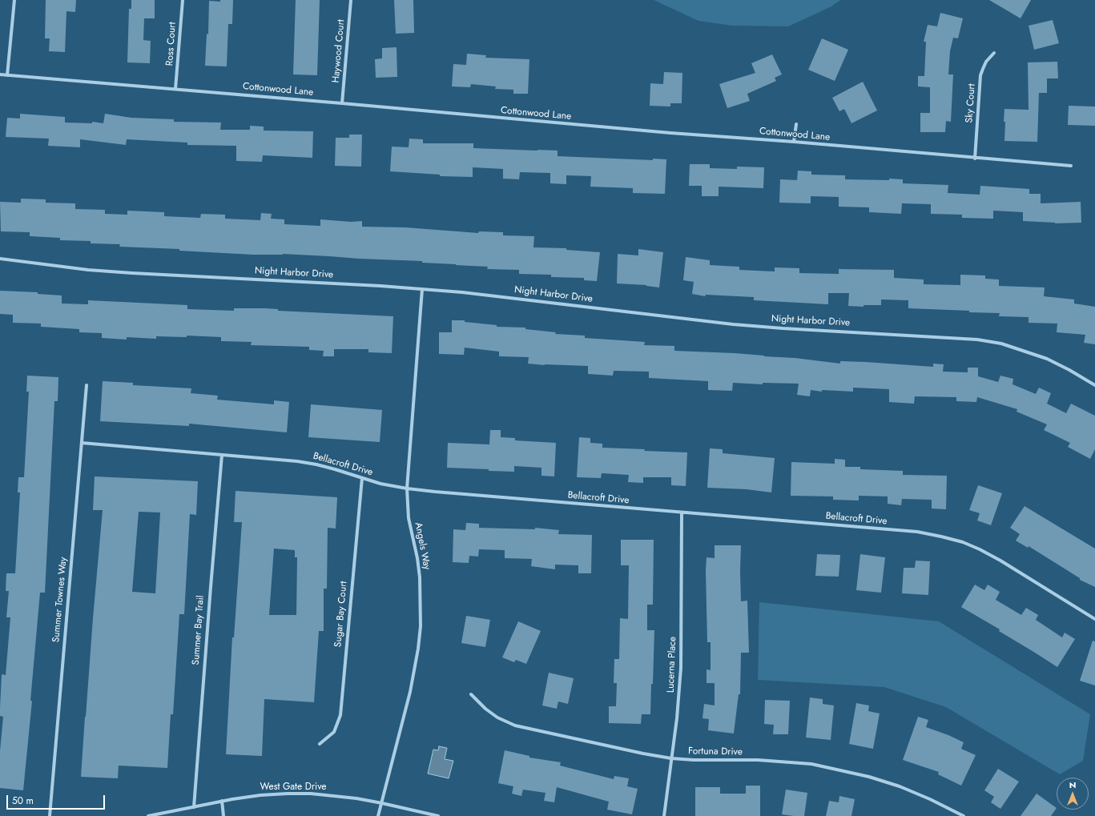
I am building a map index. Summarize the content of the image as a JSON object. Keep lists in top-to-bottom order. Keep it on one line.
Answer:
{"streets":{"street":["Ross Court","Haywood Court","Cottonwood Lane","Sky Court","Night Harbor Drive","Bellacroft Drive","Angels Way","Summer Townes Way","Sugar Bay Court","Summer Bay Trail","Lucerna Place","Fortuna Drive","West Gate Drive"]},"crossings":[["Ross Court","Cottonwood Lane"],["Haywood Court","Cottonwood Lane"],["Cottonwood Lane","Sky Court"],["Night Harbor Drive","Angels Way"],["Bellacroft Drive","Angels Way"],["Bellacroft Drive","Summer Townes Way"],["Bellacroft Drive","Sugar Bay Court"],["Bellacroft Drive","Summer Bay Trail"],["Bellacroft Drive","Lucerna Place"],["Angels Way","West Gate Drive"],["Summer Bay Trail","West Gate Drive"],["Lucerna Place","Fortuna Drive"]],"scale_bar":"50 m","north":"top"}
